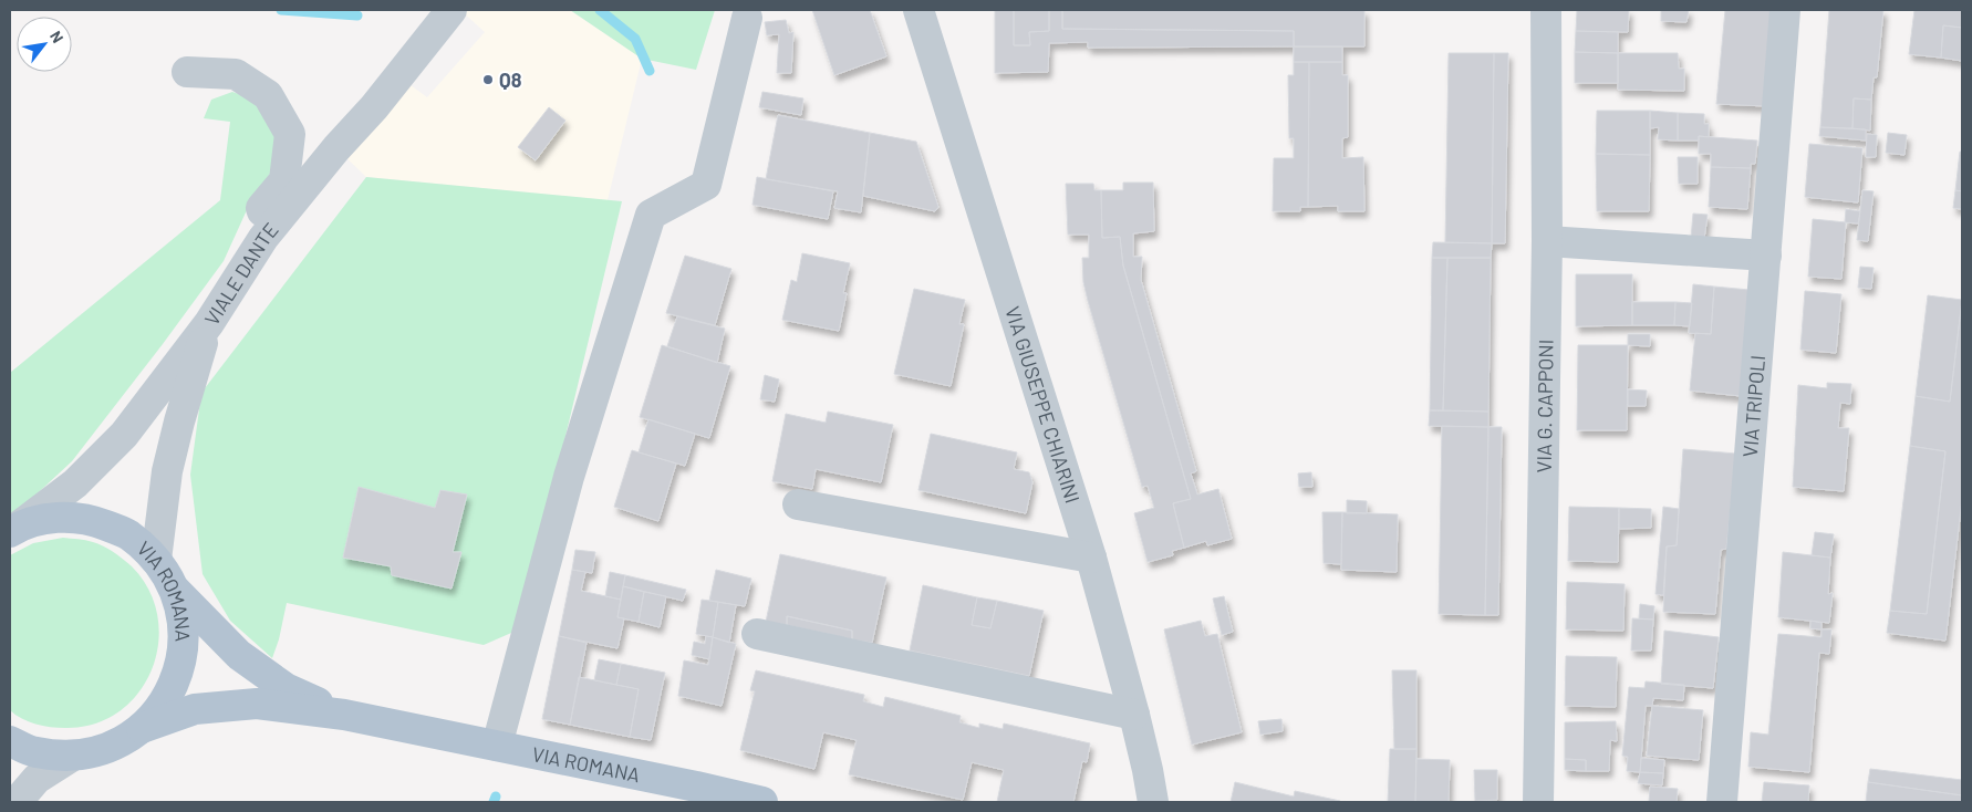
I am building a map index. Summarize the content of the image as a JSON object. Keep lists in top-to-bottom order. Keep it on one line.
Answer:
{"streets":{"main road":["VIA ROMANA"],"street":["VIALE DANTE","VIA GIUSEPPE CHIARINI","VIA G. CAPPONI","VIA TRIPOLI"]},"crossings":[["VIALE DANTE","VIA ROMANA"]],"places":["Q8"],"north":"top right"}
